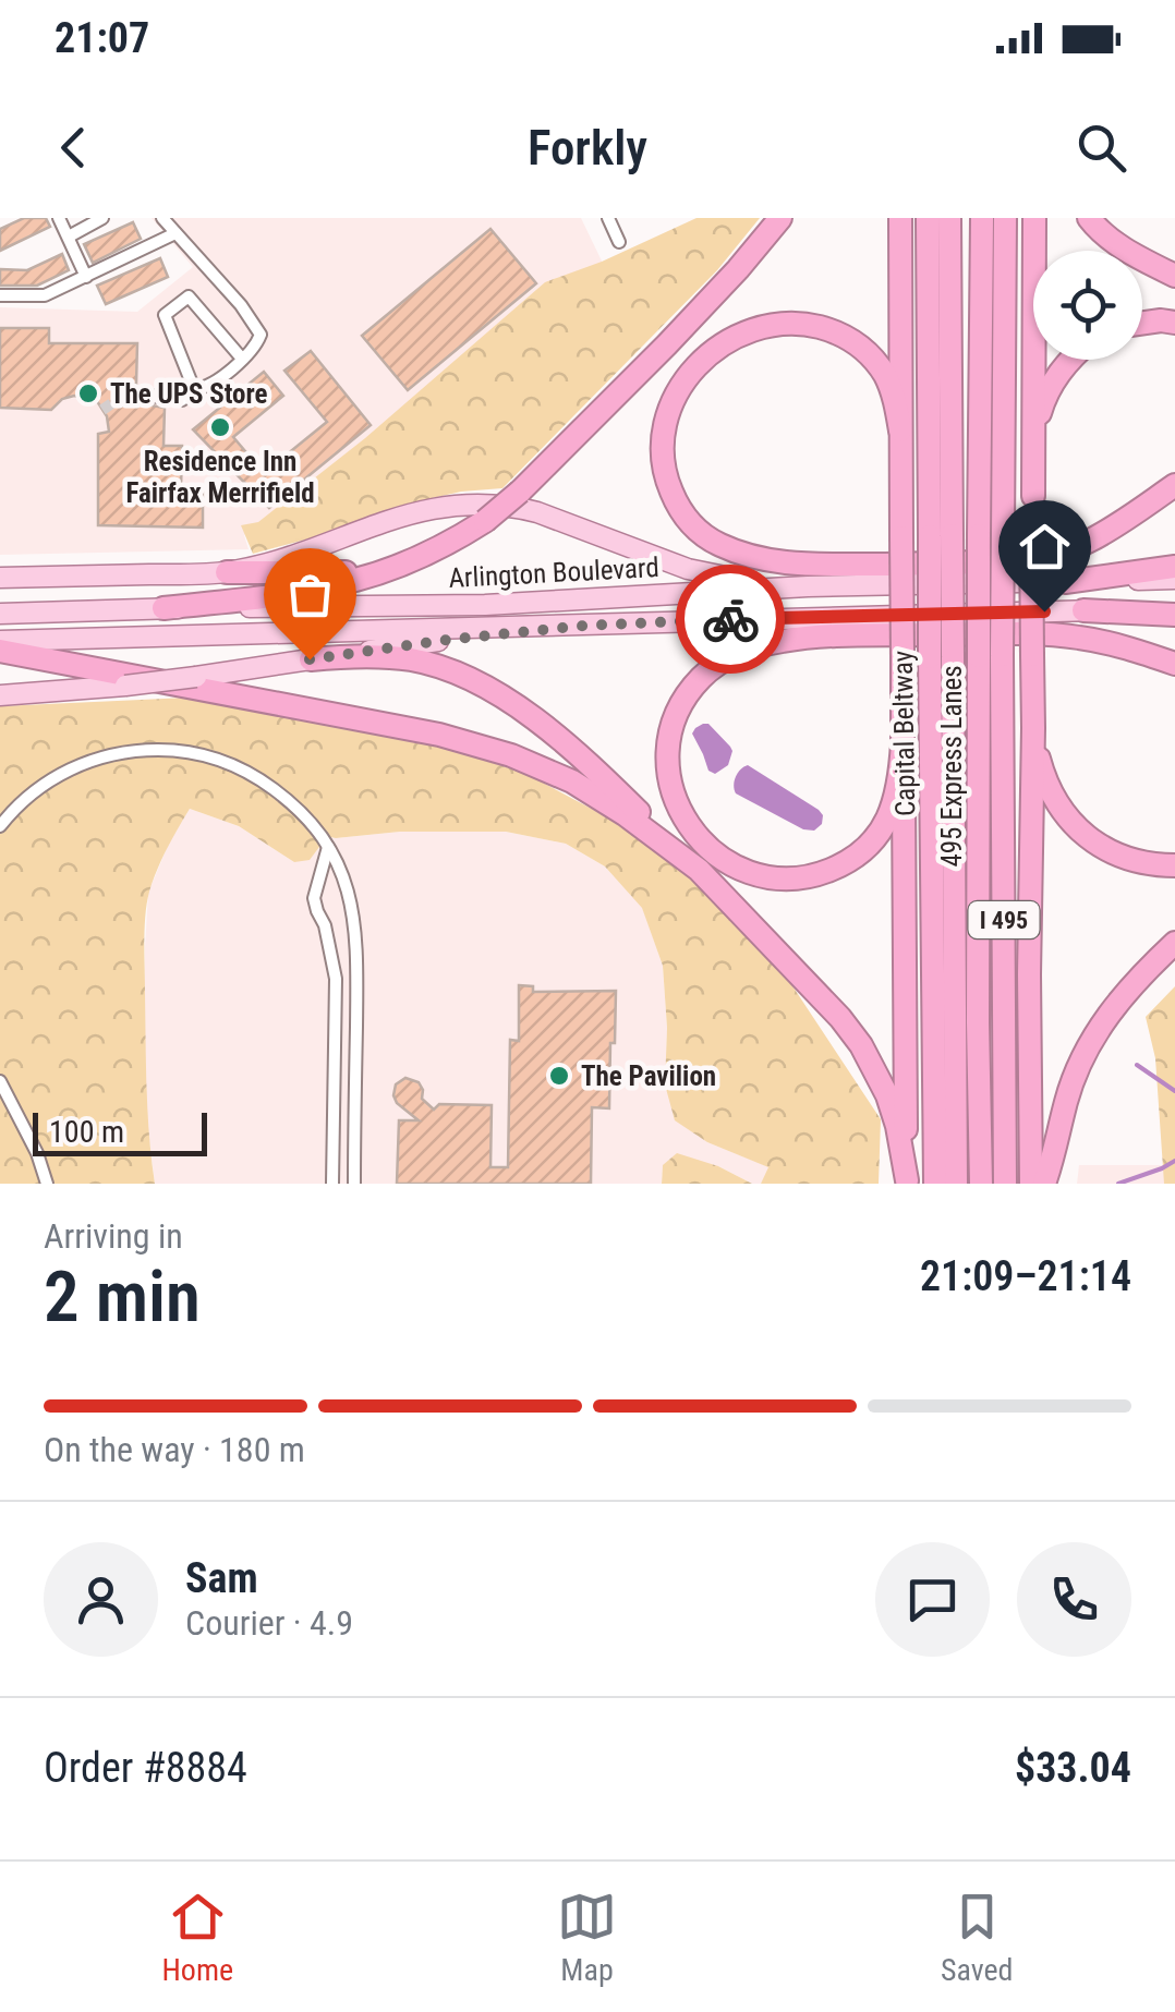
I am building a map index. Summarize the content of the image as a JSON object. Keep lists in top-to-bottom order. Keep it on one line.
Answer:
{"streets":{"highway":["Capital Beltway","495 Express Lanes","I 495"],"main road":["Arlington Boulevard"]},"crossings":[["Capital Beltway","495 Express Lanes"],["495 Express Lanes","I 495"]],"places":["The UPS Store","Residence Inn Fairfax Merrifield","The Pavilion"],"scale_bar":"100 m","page":{"status":"21:07","header":"Forkly","scale":"100 m","heading":["2 min","Arriving in","21:09–21:14"],"panel":["Sam","Courier · 4.9","Order #8884","$33.04"],"bar":"On the way · 180 m","tabs":["Home","Map","Saved"]}}
